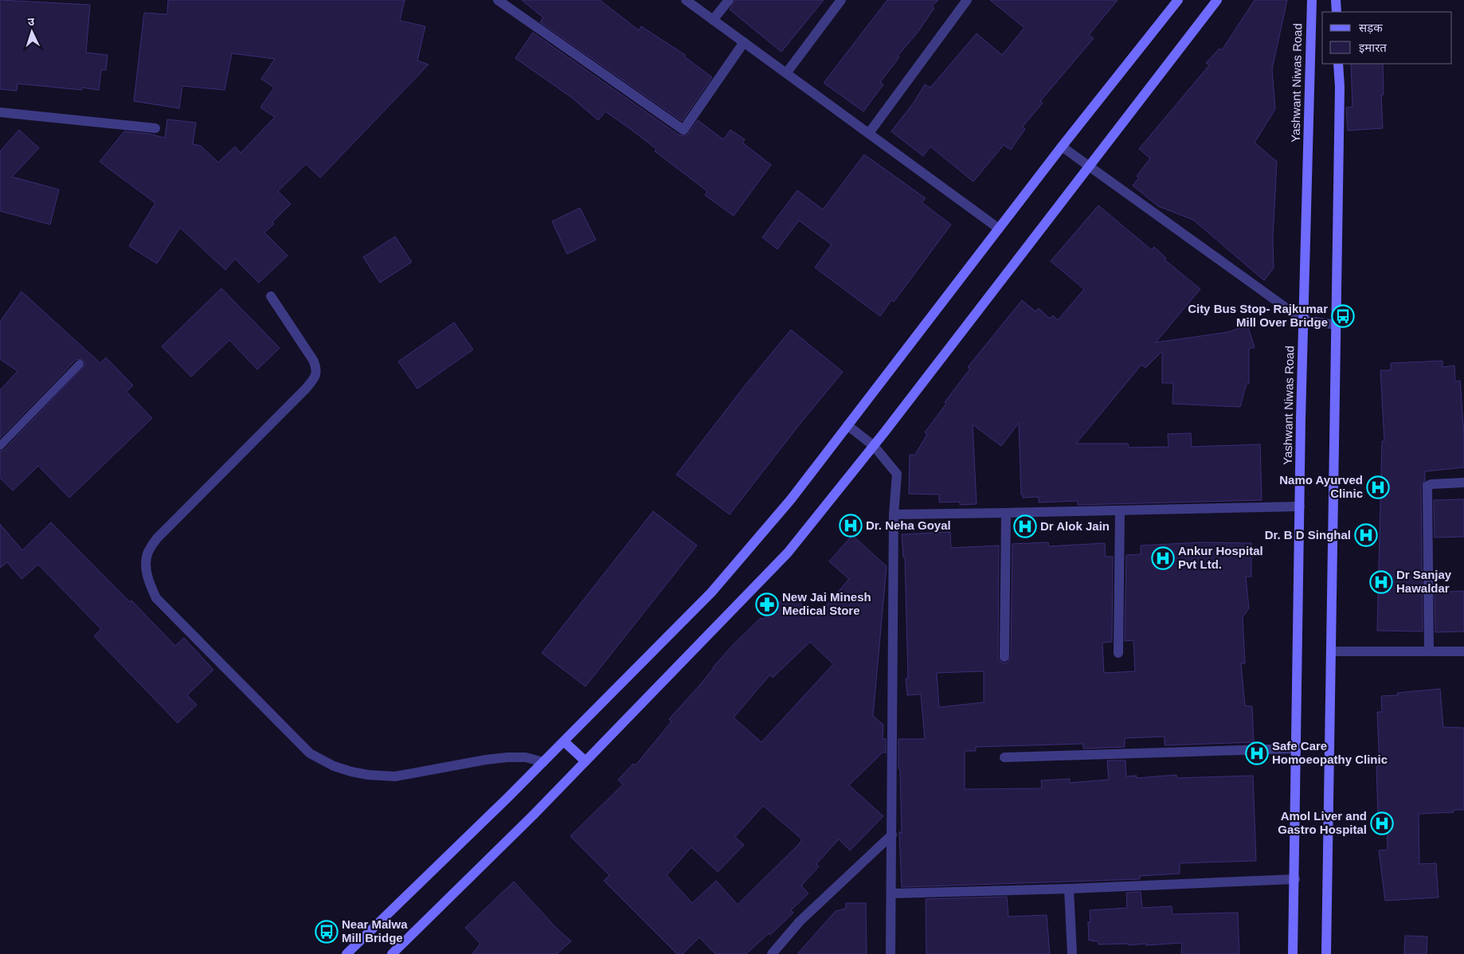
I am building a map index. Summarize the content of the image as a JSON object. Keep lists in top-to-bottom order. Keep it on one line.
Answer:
{"streets":{"main road":["Yashwant Niwas Road"]},"places":{"bus stop":["City Bus Stop- Rajkumar Mill Over Bridge","Near Malwa Mill Bridge"],"hospital":["Namo Ayurved Clinic","Dr. Neha Goyal","Dr Alok Jain","Dr. B D Singhal","Ankur Hospital Pvt Ltd.","Dr Sanjay Hawaldar","Safe Care Homoeopathy Clinic","Amol Liver and Gastro Hospital"],"pharmacy":["New Jai Minesh Medical Store"]},"legend":["सड़क","इमारत"],"north":"top"}
